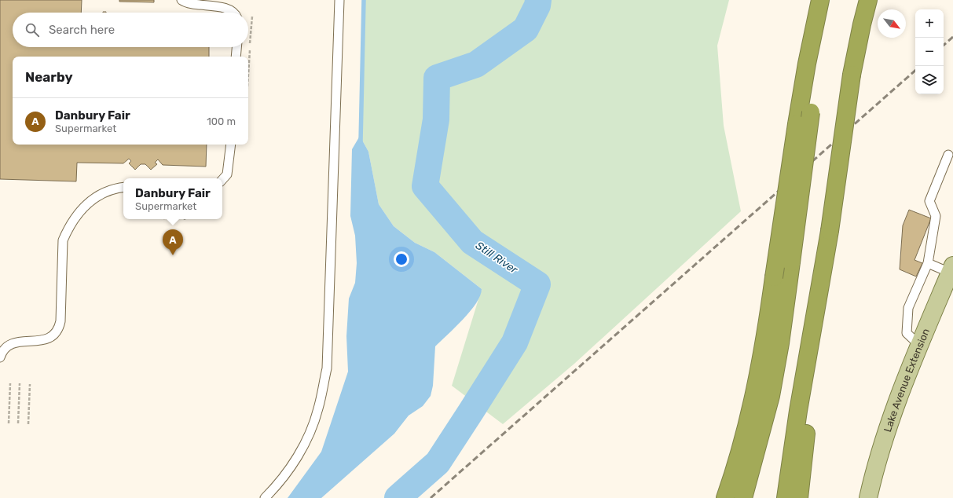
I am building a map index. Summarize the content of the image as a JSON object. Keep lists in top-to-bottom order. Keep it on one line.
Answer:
{"streets":{"main road":["Lake Avenue Extension"]},"water":["Still River"],"north":"bottom right","page":{"map_buttons":["+","−"],"search":"Search here","heading":"Nearby","list":[{"mark":"A","name":"Danbury Fair","note":"Supermarket","value":"100 m"}],"popup":["Danbury Fair","Supermarket"],"pins":"A"}}
